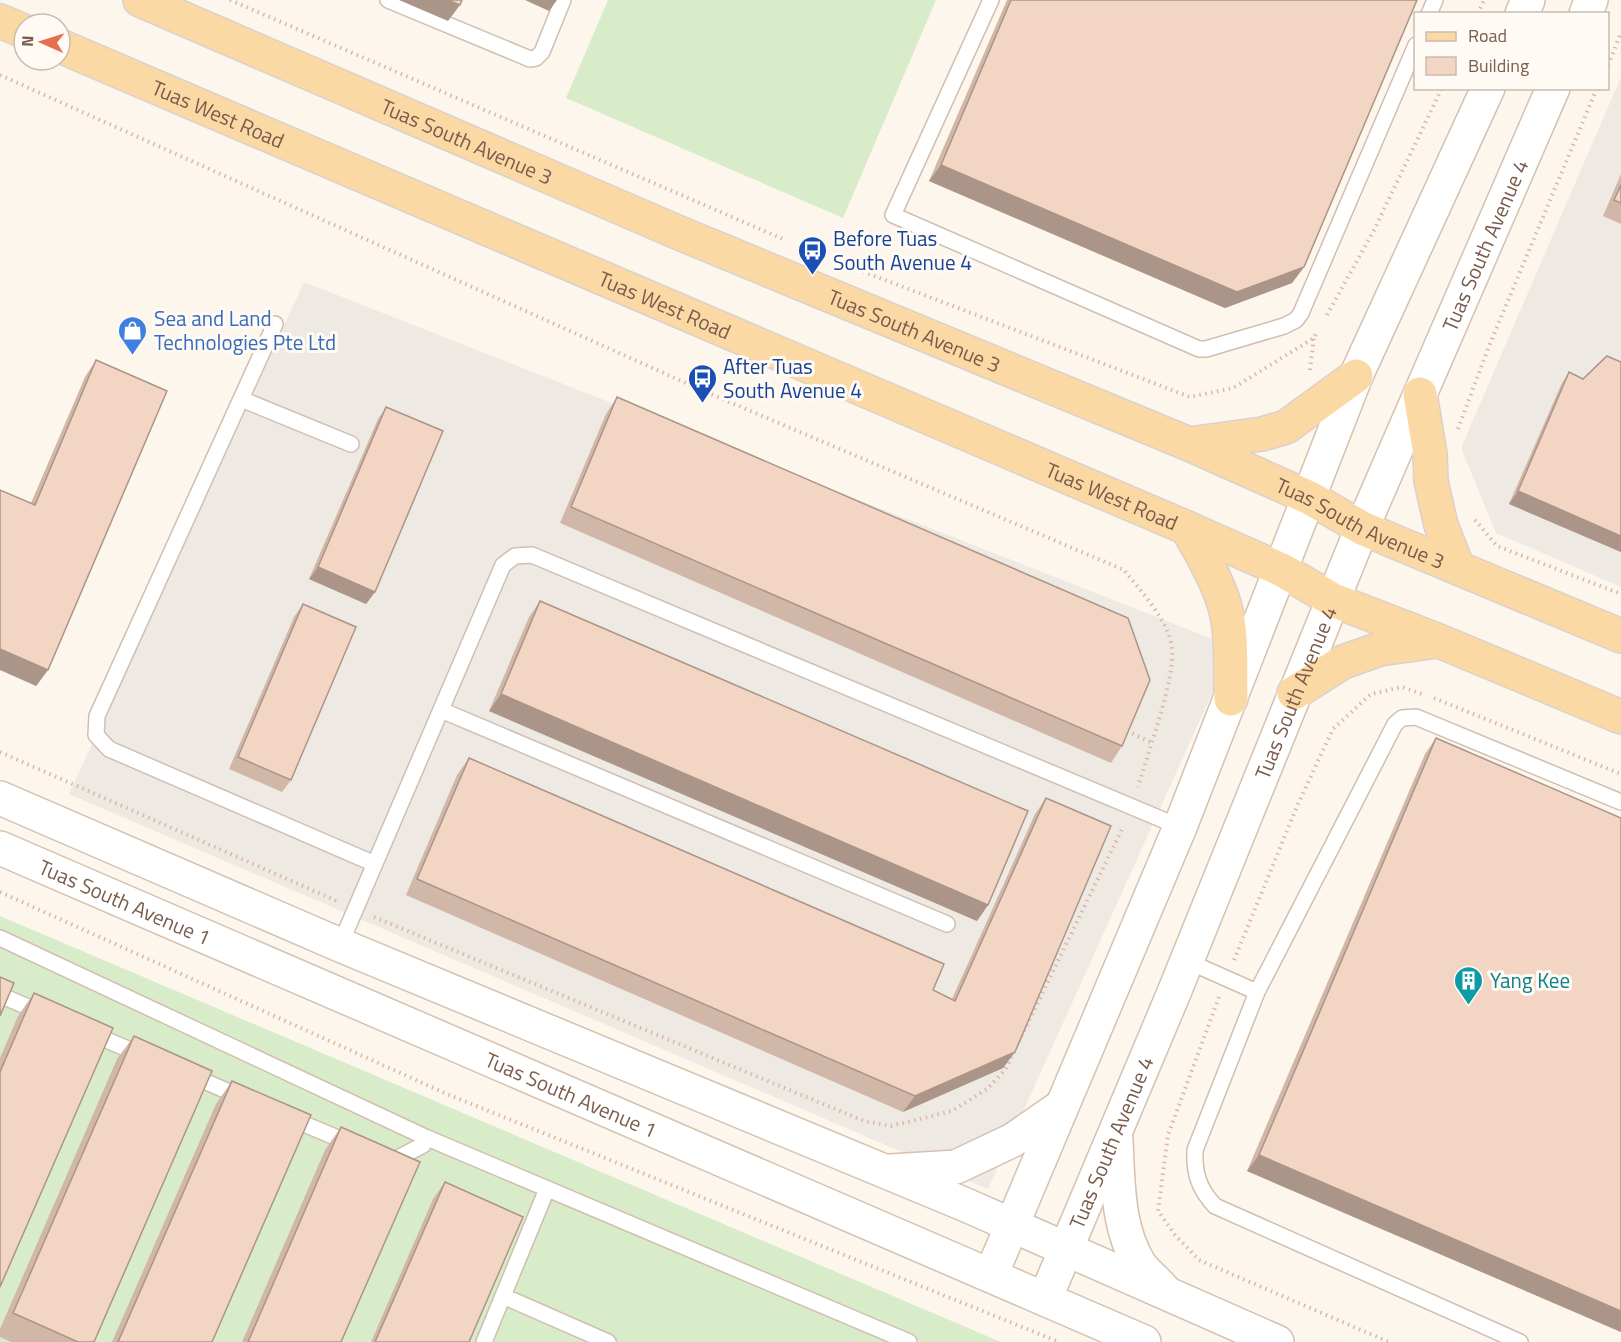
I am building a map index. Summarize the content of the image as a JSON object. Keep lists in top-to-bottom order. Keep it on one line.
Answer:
{"streets":{"main road":["Tuas West Road","Tuas South Avenue 3","Tuas South Avenue 4","Tuas South Avenue 1"]},"crossings":[["Tuas West Road","Tuas South Avenue 4"],["Tuas South Avenue 3","Tuas South Avenue 4"],["Tuas South Avenue 4","Tuas South Avenue 1"]],"places":{"bus stop":["Before Tuas South Avenue 4","After Tuas South Avenue 4"],"shop":["Sea and Land Technologies Pte Ltd"],"building":["Yang Kee"]},"legend":["Road","Building"],"north":"left"}
